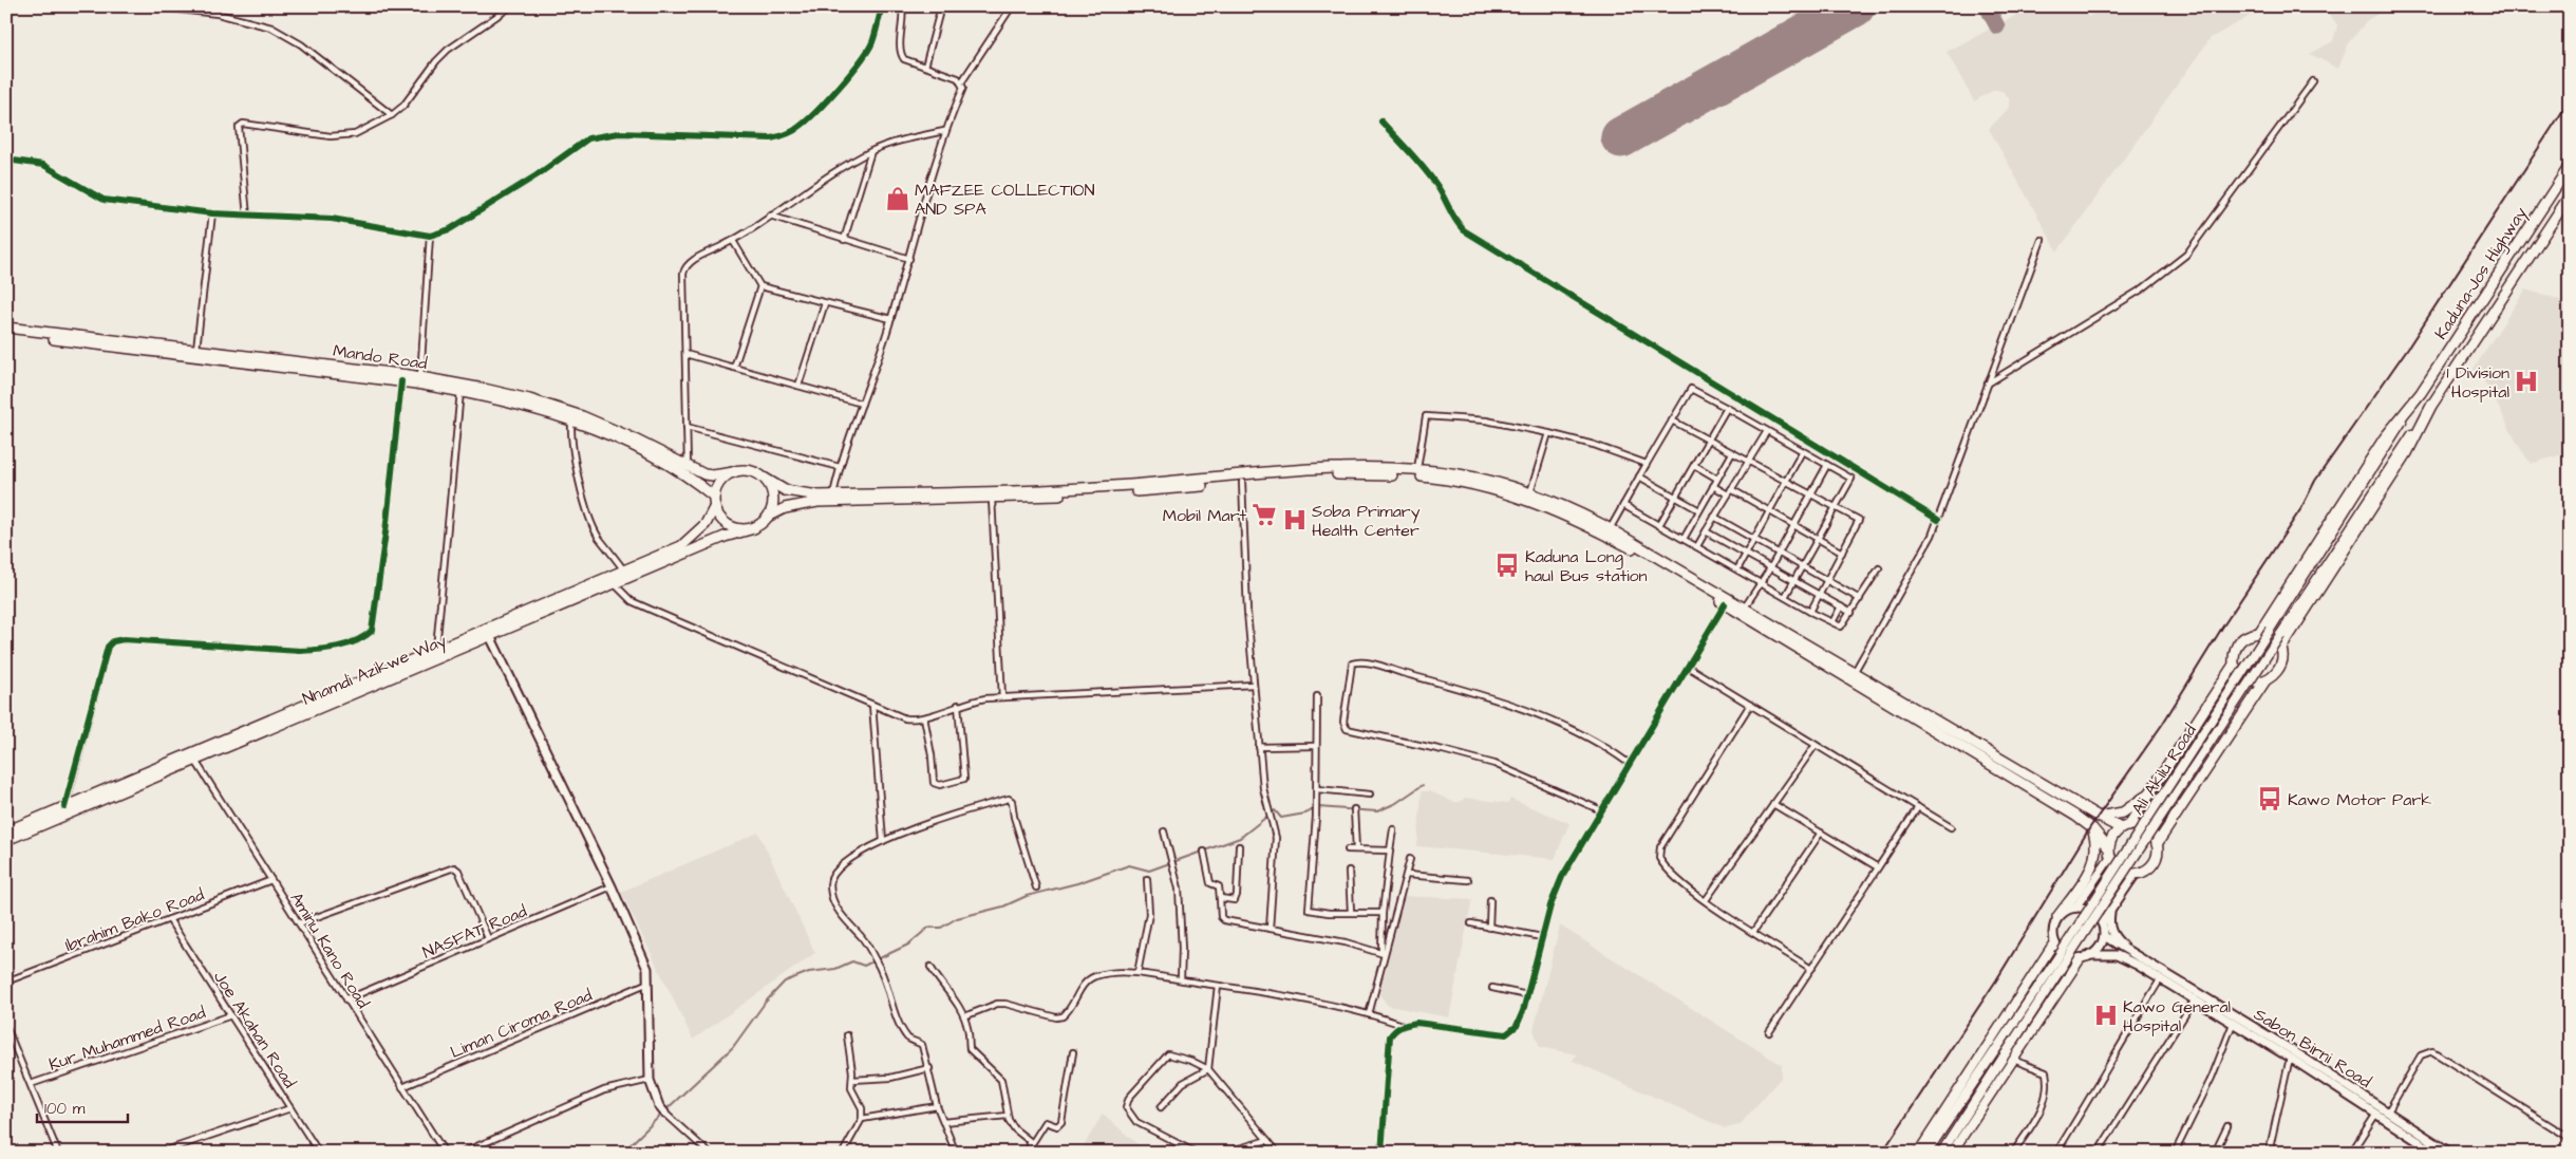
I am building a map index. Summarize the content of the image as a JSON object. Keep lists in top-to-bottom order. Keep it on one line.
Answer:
{"streets":{"highway":["Kaduna-Jos Highway","Mando Road","Nnamdi Azikwe Way"],"main road":["Ali Akilu Road"],"street":["Ibrahim Bako Road","NASFAT Road","Aminu Kano Road","Liman Ciroma Road","Joe Akahan Road","Kur Muhammed Road","Sabon Birni Road"]},"crossings":[["Kaduna-Jos Highway","Ali Akilu Road"],["Mando Road","Nnamdi Azikwe Way"],["Nnamdi Azikwe Way","Aminu Kano Road"],["Ibrahim Bako Road","Aminu Kano Road"],["Ibrahim Bako Road","Joe Akahan Road"],["NASFAT Road","Aminu Kano Road"],["Aminu Kano Road","Liman Ciroma Road"],["Joe Akahan Road","Kur Muhammed Road"]],"places":{"shop":["MAFZEE COLLECTION AND SPA"],"hospital":["1 Division Hospital","Soba Primary Health Center","Kawo General Hospital"],"supermarket":["Mobil Mart"],"bus stop":["Kaduna Long haul Bus station","Kawo Motor Park"]},"scale_bar":"100 m"}
